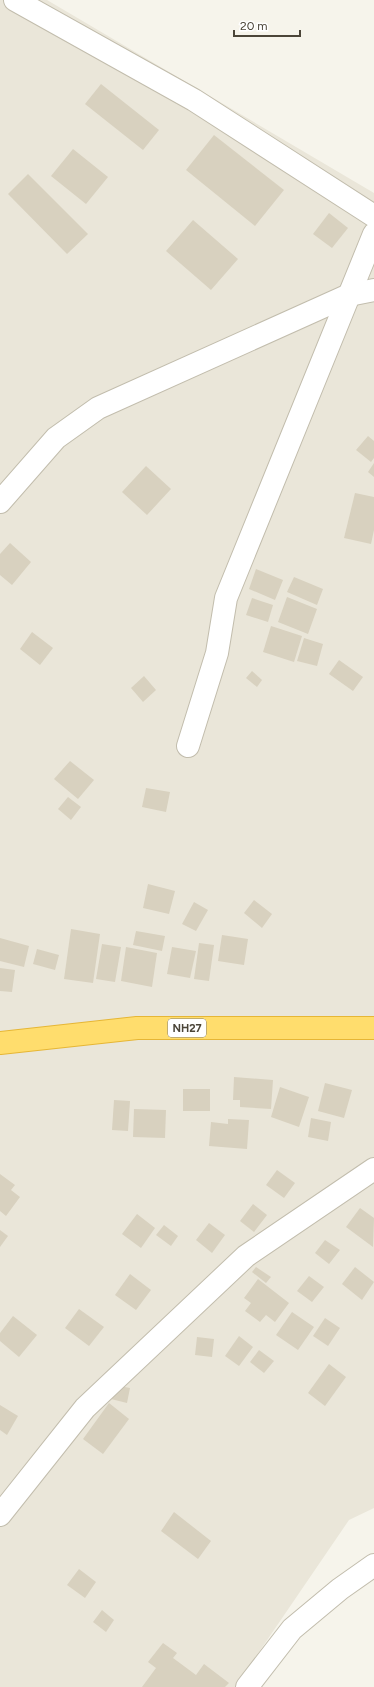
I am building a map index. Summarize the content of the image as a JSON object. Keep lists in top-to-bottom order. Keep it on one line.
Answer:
{"streets":{"highway":["NH27"]},"scale_bar":"20 m"}
